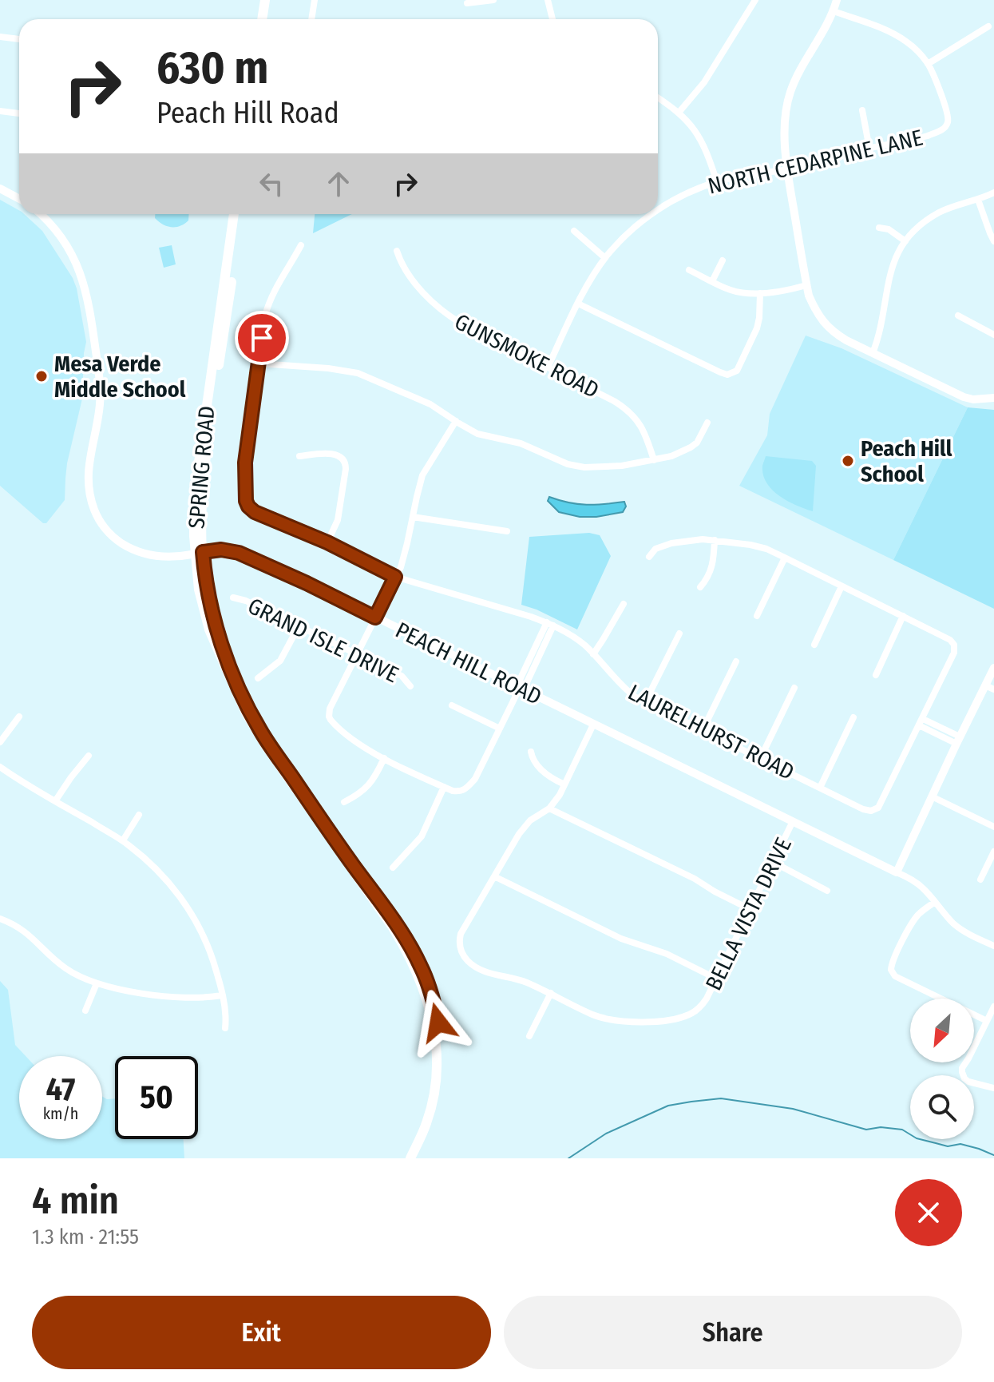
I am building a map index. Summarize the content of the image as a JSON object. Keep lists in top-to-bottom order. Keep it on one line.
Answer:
{"streets":{"main road":["SPRING ROAD"],"street":["NORTH CEDARPINE LANE","GUNSMOKE ROAD","GRAND ISLE DRIVE","PEACH HILL ROAD","LAURELHURST ROAD","BELLA VISTA DRIVE"]},"crossings":[["NORTH CEDARPINE LANE","GUNSMOKE ROAD"],["SPRING ROAD","PEACH HILL ROAD"],["PEACH HILL ROAD","BELLA VISTA DRIVE"]],"places":["Mesa Verde Middle School","Peach Hill School"],"north":"bottom left","page":{"turn":["630 m","Peach Hill Road"],"speed":"47 km/h","limit":"50","heading":["4 min","1.3 km · 21:55"],"buttons":["Exit","Share"]}}
